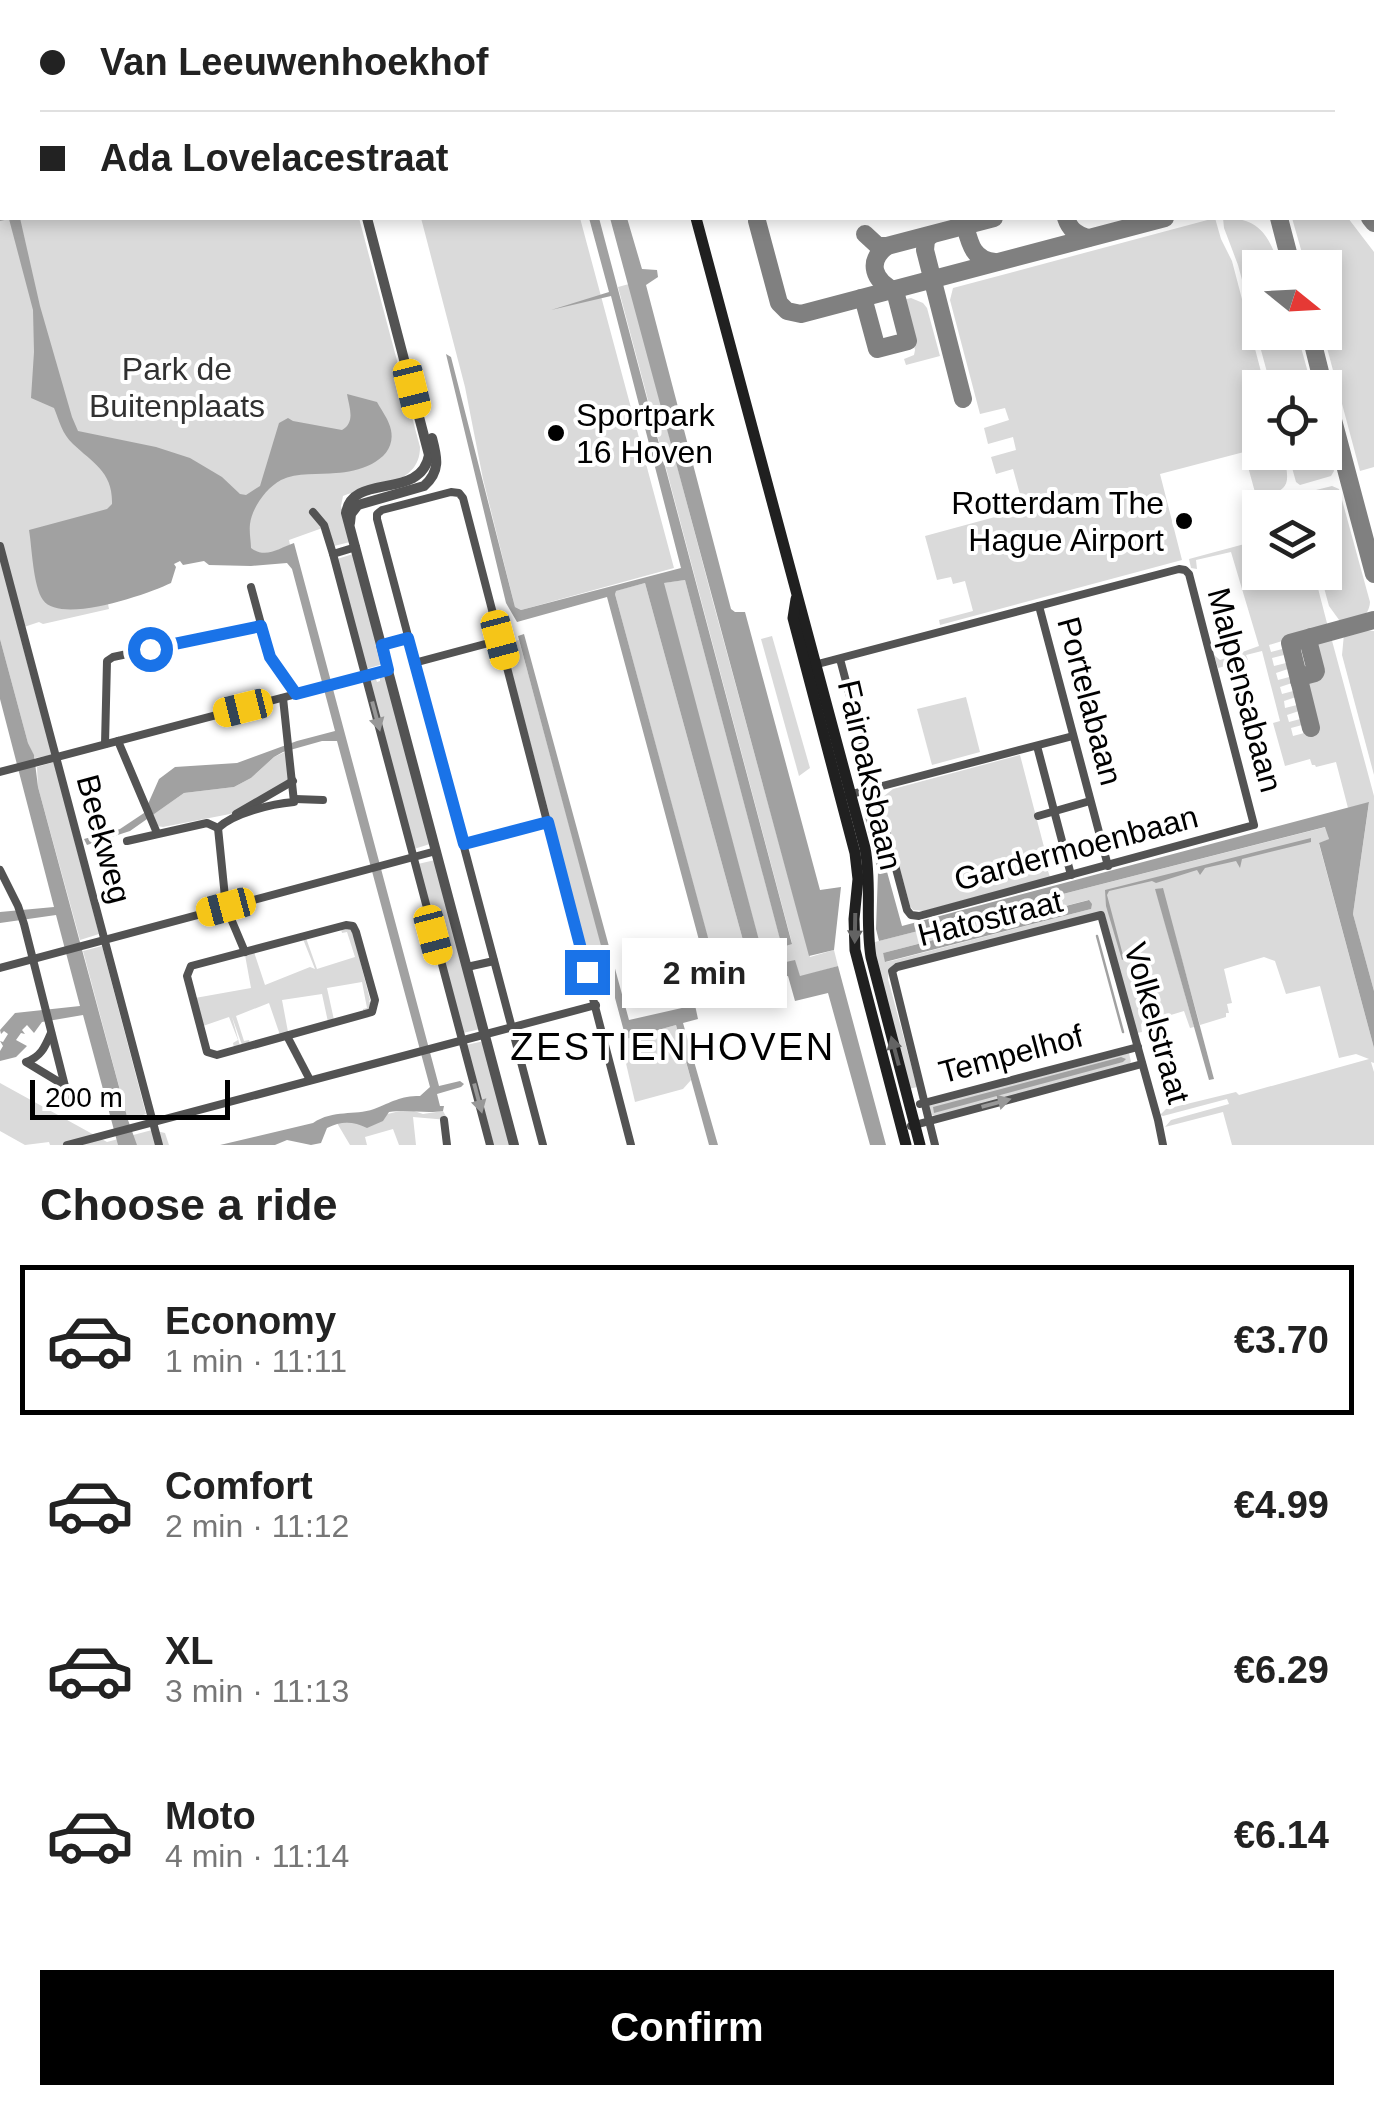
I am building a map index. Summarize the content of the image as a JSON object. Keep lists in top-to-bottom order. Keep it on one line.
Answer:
{"streets":{"main road":["Fairoaksbaan"],"street":["Malpensabaan","Portelabaan","Beekweg","Gardermoenbaan","Hatostraat","Volkelstraat","Tempelhof"]},"crossings":[["Malpensabaan","Portelabaan"],["Malpensabaan","Gardermoenbaan"],["Portelabaan","Gardermoenbaan"],["Fairoaksbaan","Hatostraat"],["Fairoaksbaan","Tempelhof"],["Hatostraat","Volkelstraat"],["Hatostraat","Tempelhof"],["Volkelstraat","Tempelhof"]],"districts":["ZESTIENHOVEN"],"parks":["Park de Buitenplaats"],"places":["Sportpark 16 Hoven","Rotterdam The Hague Airport"],"scale_bar":"200 m","north":"right","page":{"banner":["Van Leeuwenhoekhof","Ada Lovelacestraat"],"bubble":"2 min","scale":"200 m","heading":"Choose a ride","list":[{"name":"Economy","note":"1 min · 11:11","value":"€3.70"},{"name":"Comfort","note":"2 min · 11:12","value":"€4.99"},{"name":"XL","note":"3 min · 11:13","value":"€6.29"},{"name":"Moto","note":"4 min · 11:14","value":"€6.14"}],"buttons":"Confirm"}}
